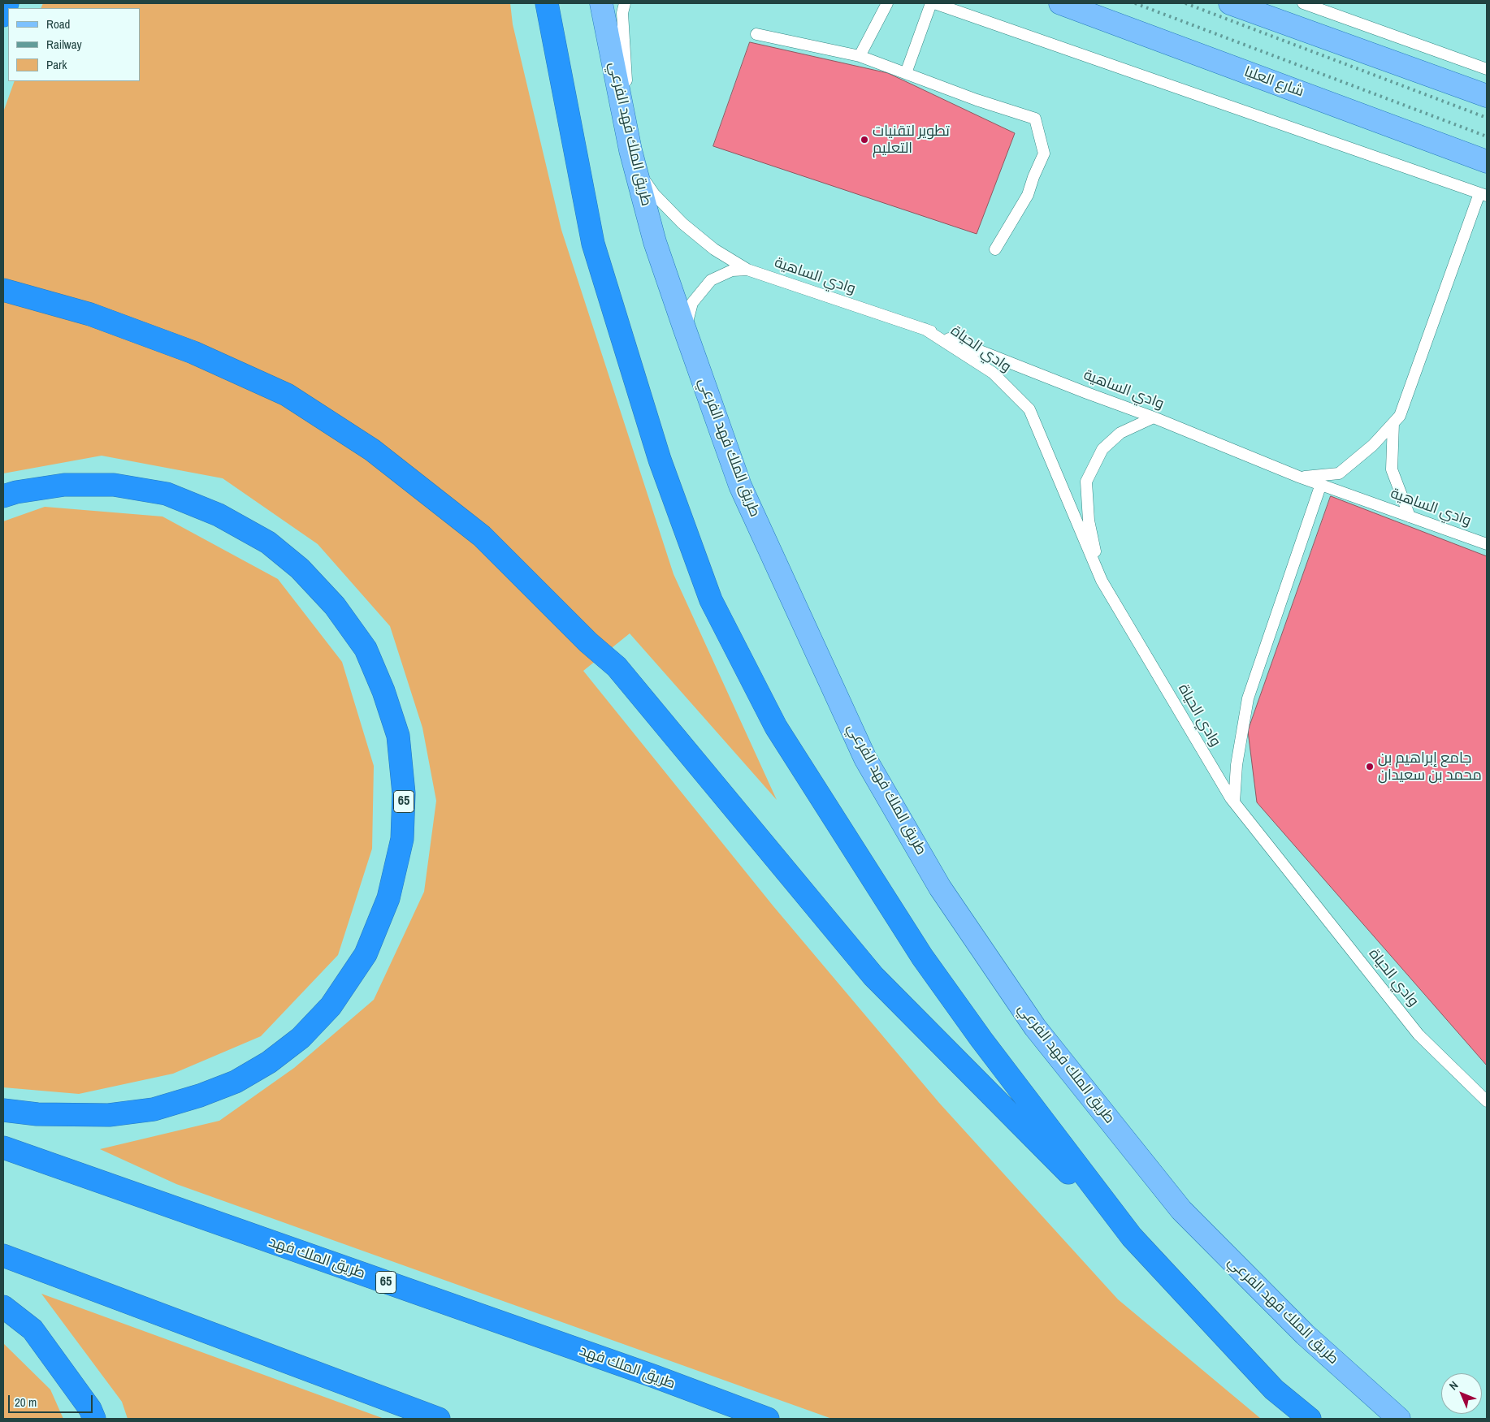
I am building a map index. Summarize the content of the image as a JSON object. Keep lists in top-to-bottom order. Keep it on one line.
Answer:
{"streets":{"highway":["65","طريق الملك فهد"],"main road":["شارع العليا","طريق الملك فهد الفرعي"],"lane":["وادي الساهية","وادي الحياة"]},"crossings":[["طريق الملك فهد الفرعي","وادي الساهية"],["وادي الساهية","وادي الحياة"]],"places":["تطوير لتقنيات التعليم","جامع إبراهيم بن محمد بن سعيدان"],"legend":["Road","Railway","Park"],"scale_bar":"20 m","north":"top left"}
